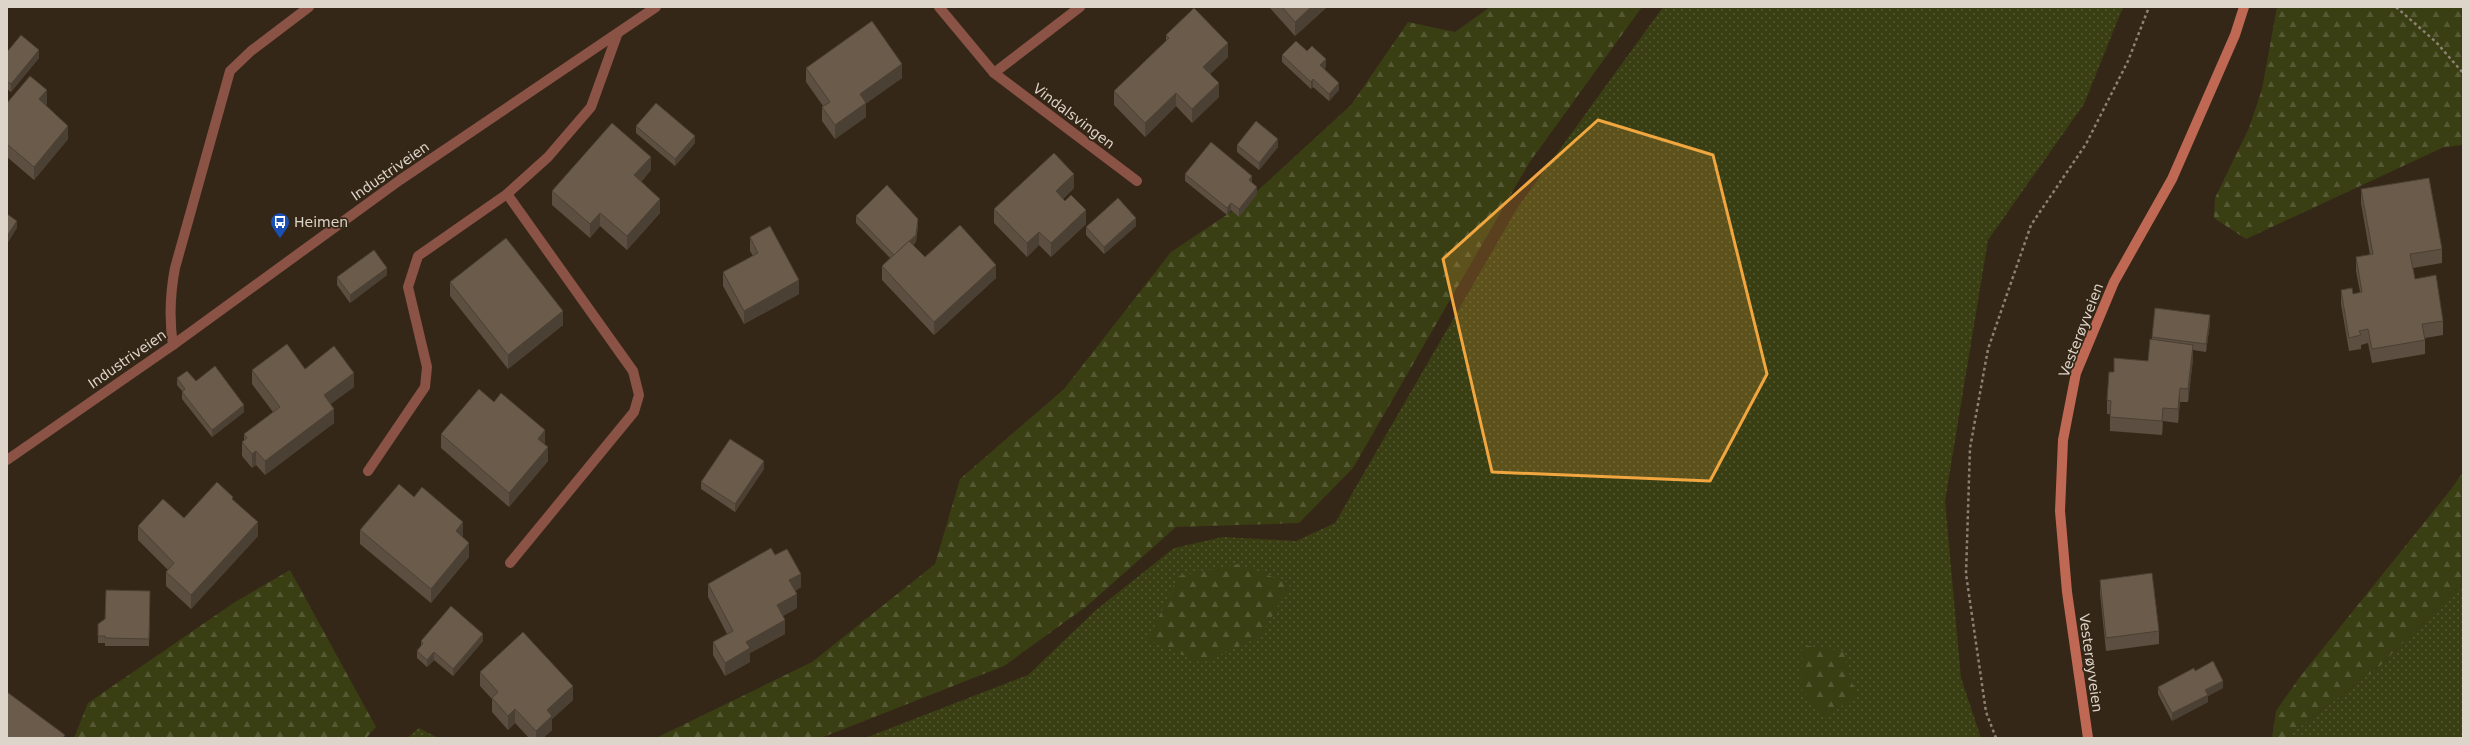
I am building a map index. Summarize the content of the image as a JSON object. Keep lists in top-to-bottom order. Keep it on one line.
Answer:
{"streets":{"main road":["Vesterøyveien"],"street":["Vindalsvingen","Industriveien"]},"places":{"bus stop":["Heimen"]}}
